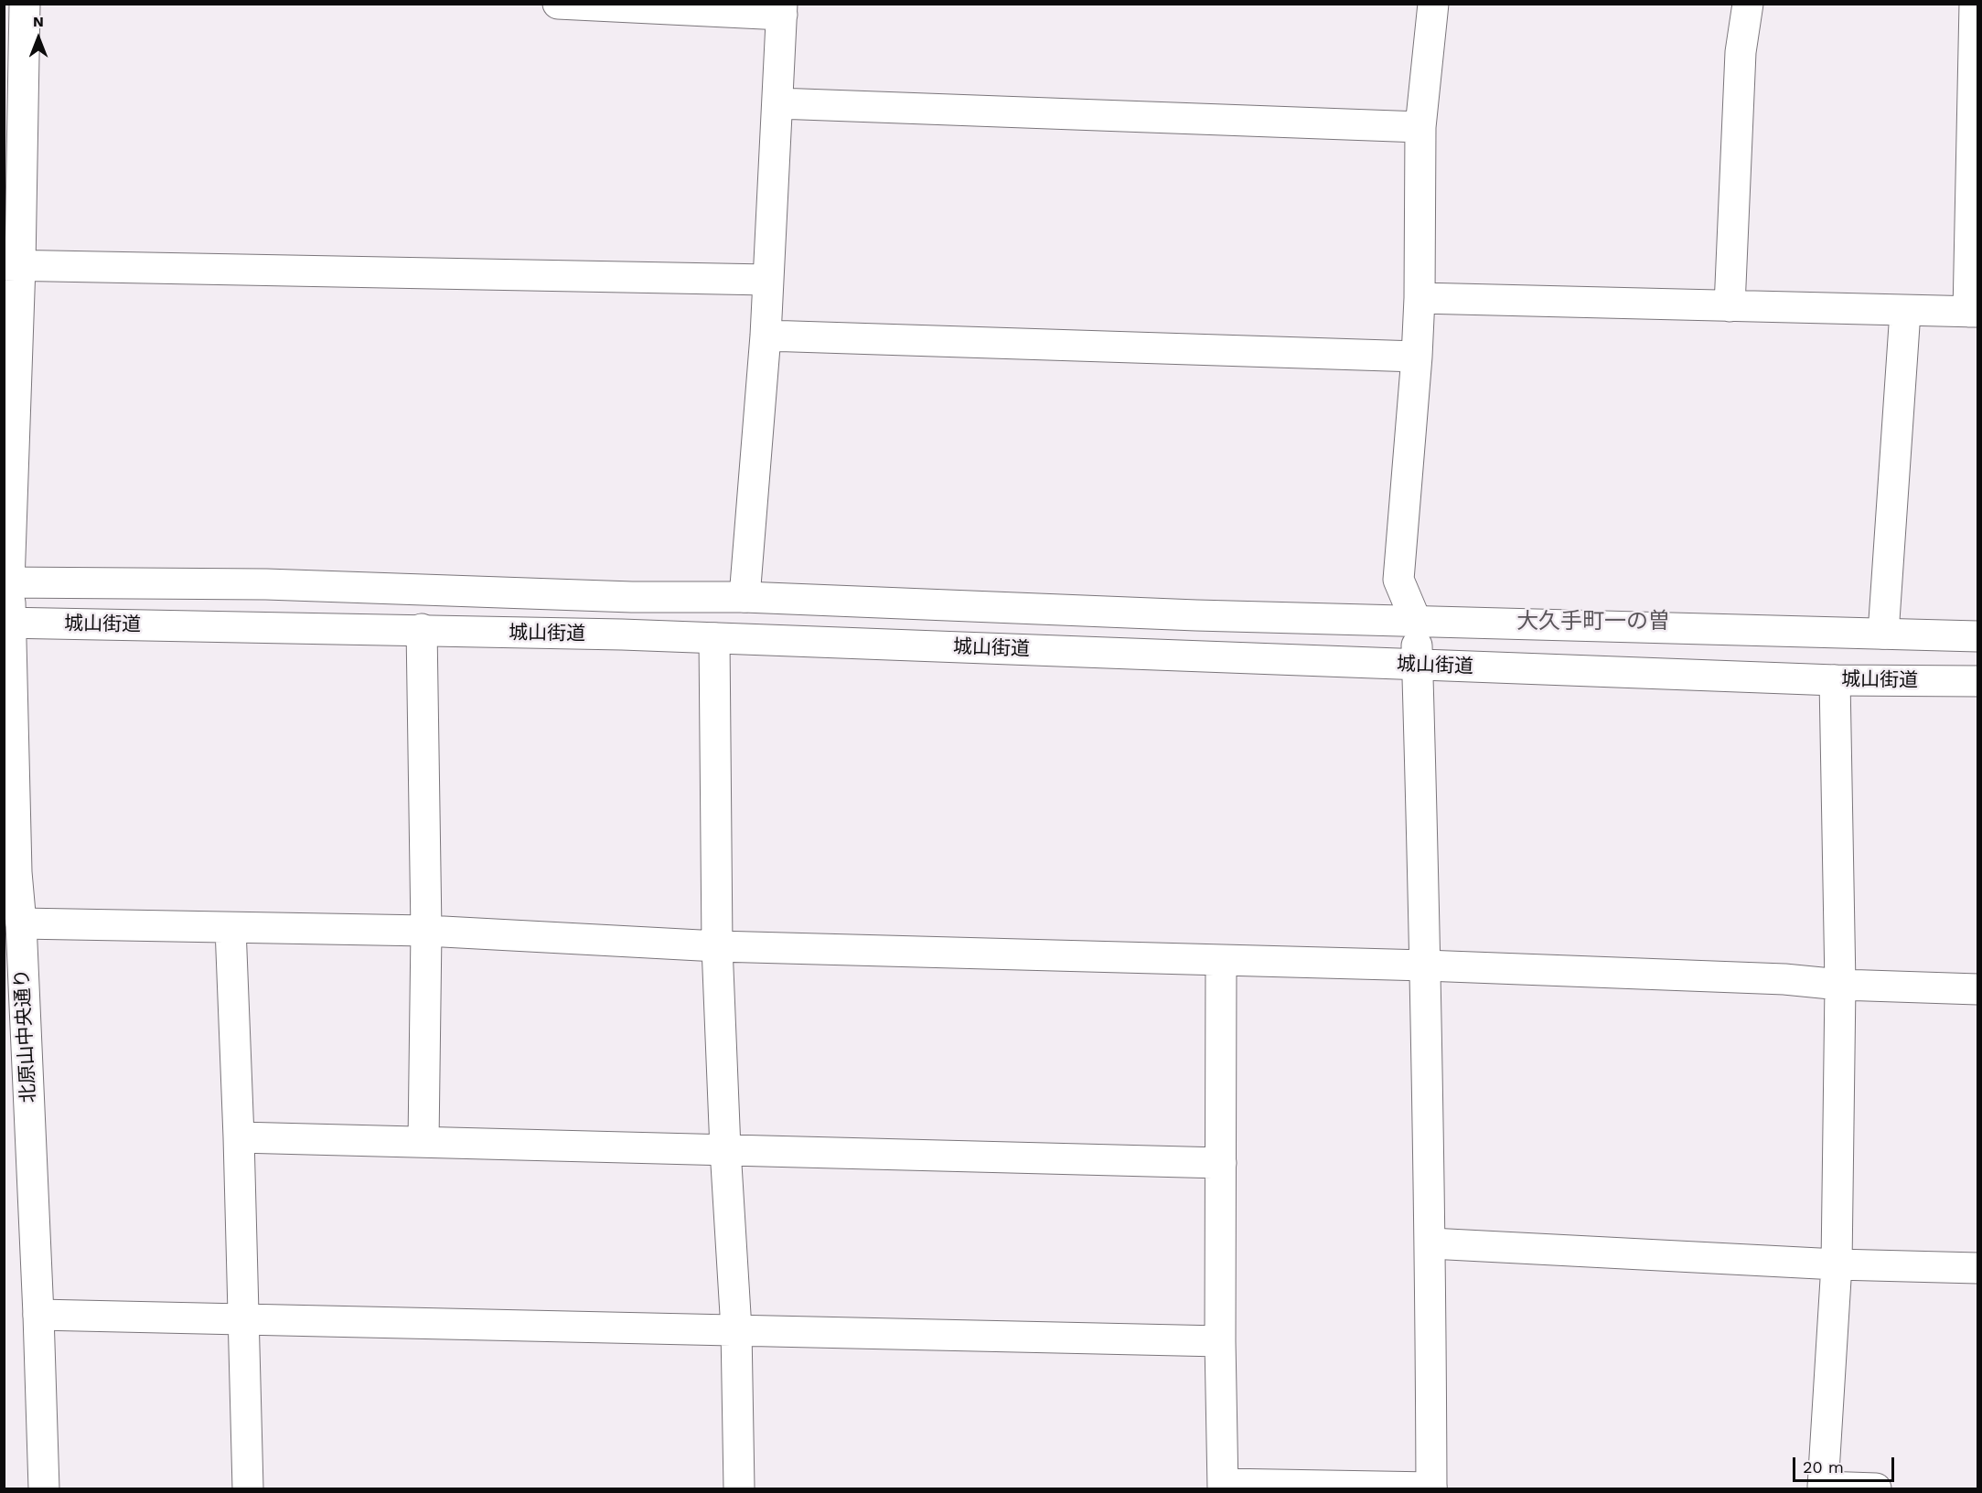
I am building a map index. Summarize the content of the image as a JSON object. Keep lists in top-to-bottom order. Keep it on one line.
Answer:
{"streets":{"street":["城山街道","北原山中央通り"]},"crossings":[["城山街道","北原山中央通り"]],"districts":["大久手町一の曽"],"scale_bar":"20 m","north":"top"}
